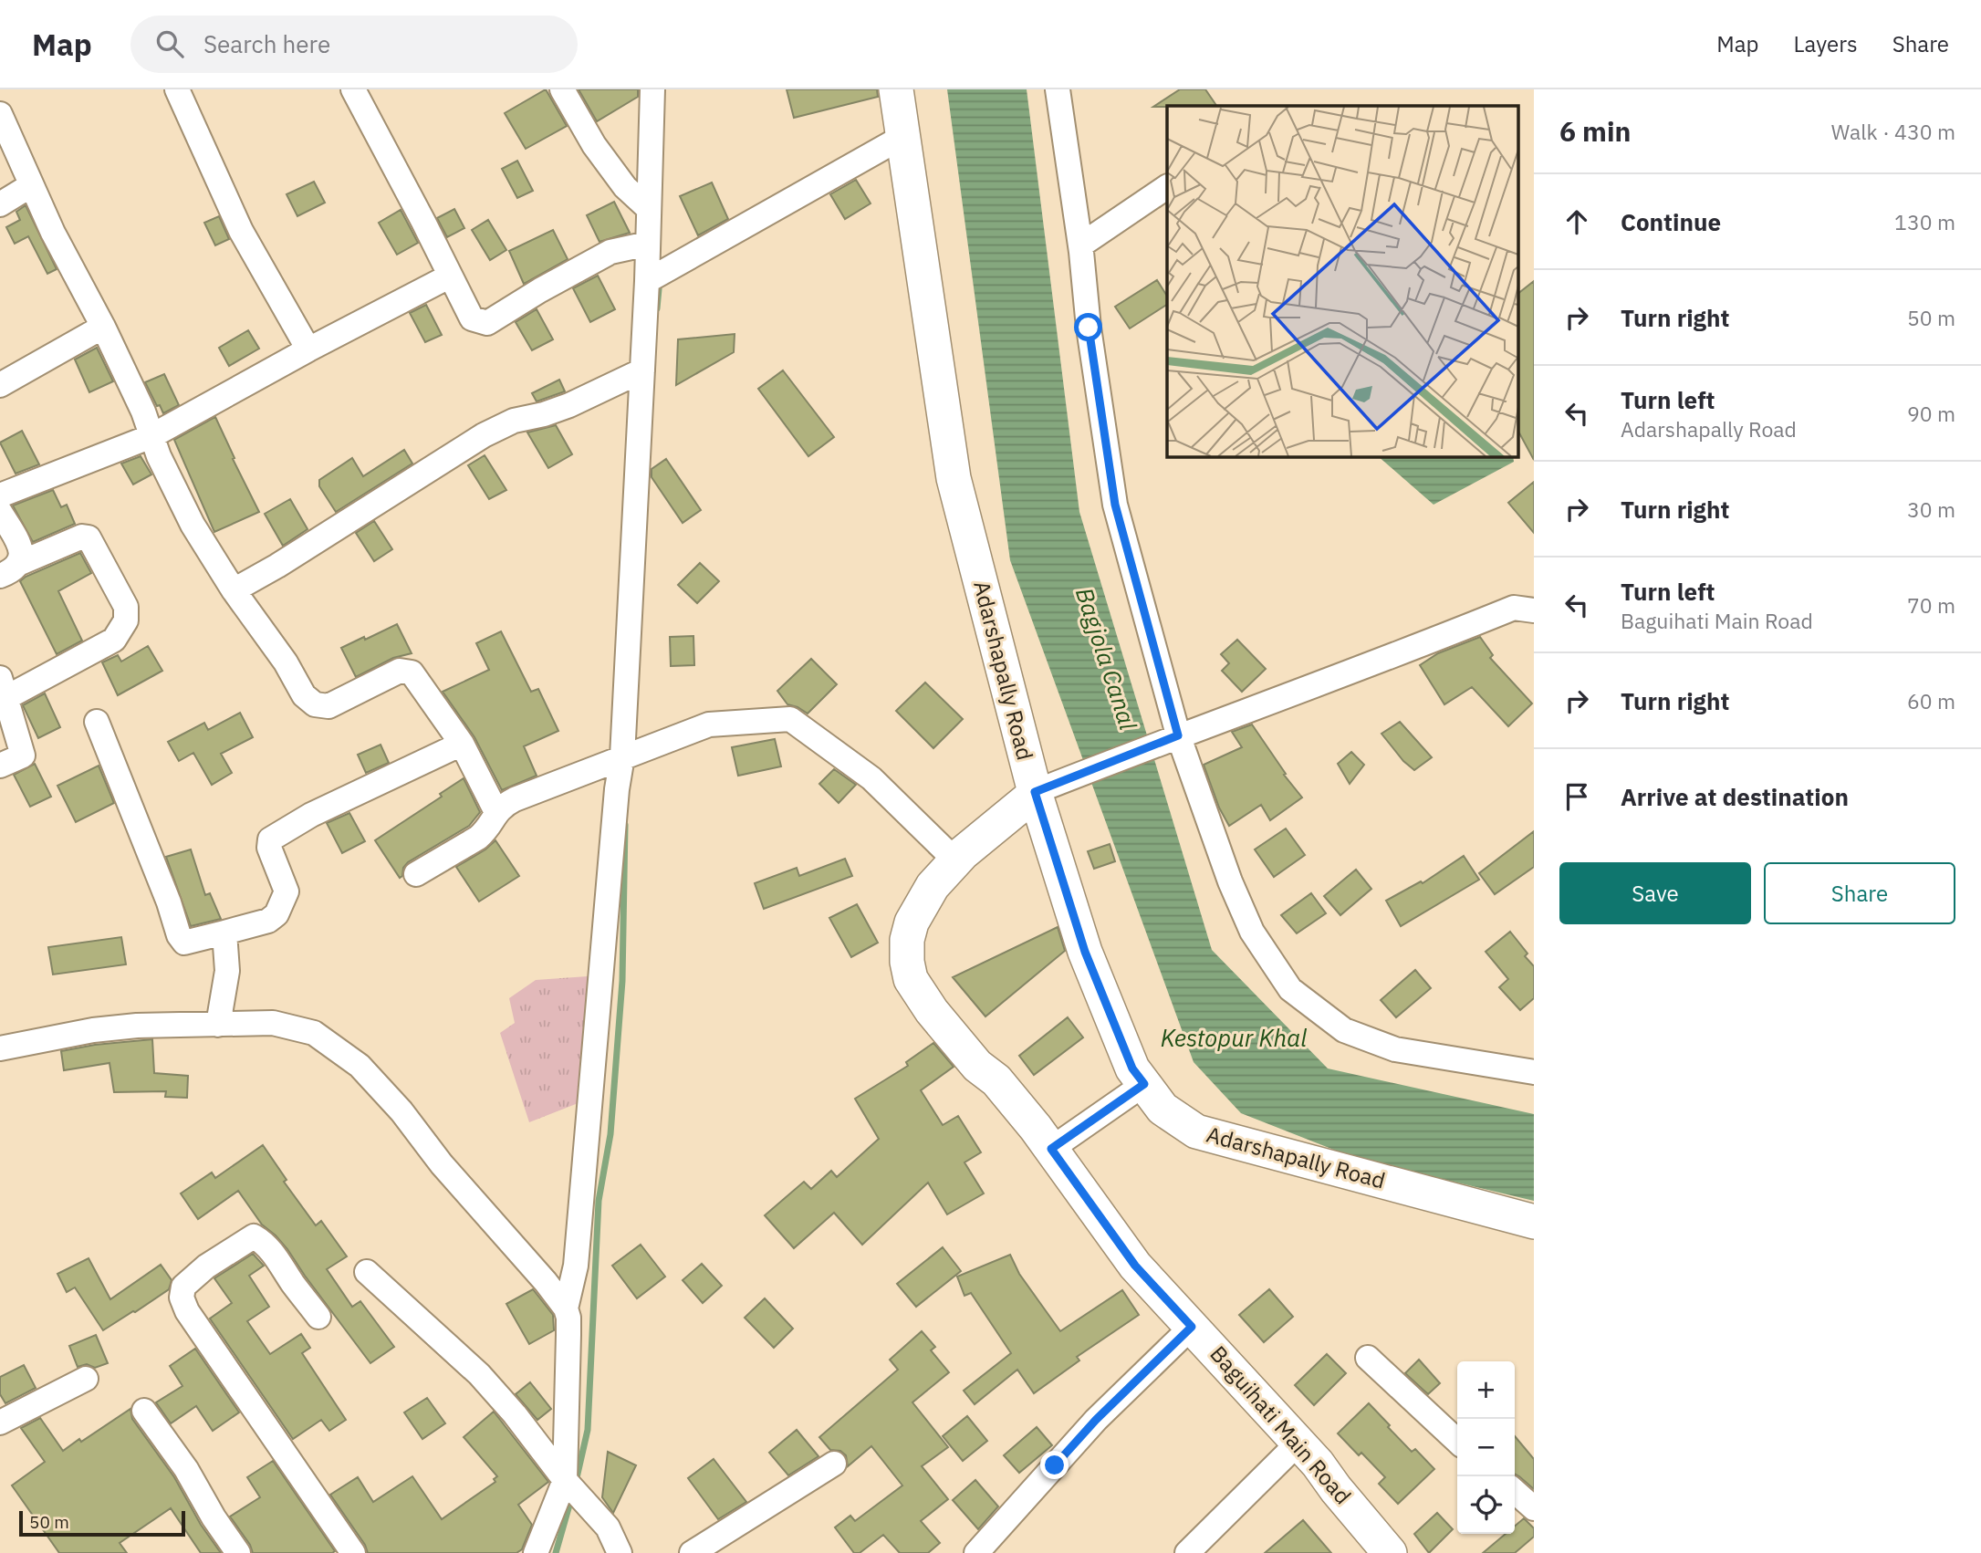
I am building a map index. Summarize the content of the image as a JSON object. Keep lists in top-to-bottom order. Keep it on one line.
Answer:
{"streets":{"street":["Adarshapally Road","Baguihati Main Road"]},"crossings":[["Adarshapally Road","Baguihati Main Road"]],"water":["Bagjola Canal","Kestopur Khal"],"scale_bar":"50 m","page":{"header":"Map","search":"Search here","nav":["Map","Layers","Share"],"heading":["6 min","Walk · 430 m"],"list":[["Continue","130 m"],["Turn right","50 m"],["Turn left","Adarshapally Road","90 m"],["Turn right","30 m"],["Turn left","Baguihati Main Road","70 m"],["Turn right","60 m"],"Arrive at destination"],"buttons":["Save","Share"],"map_buttons":["+","−"],"scale":"50 m"}}
